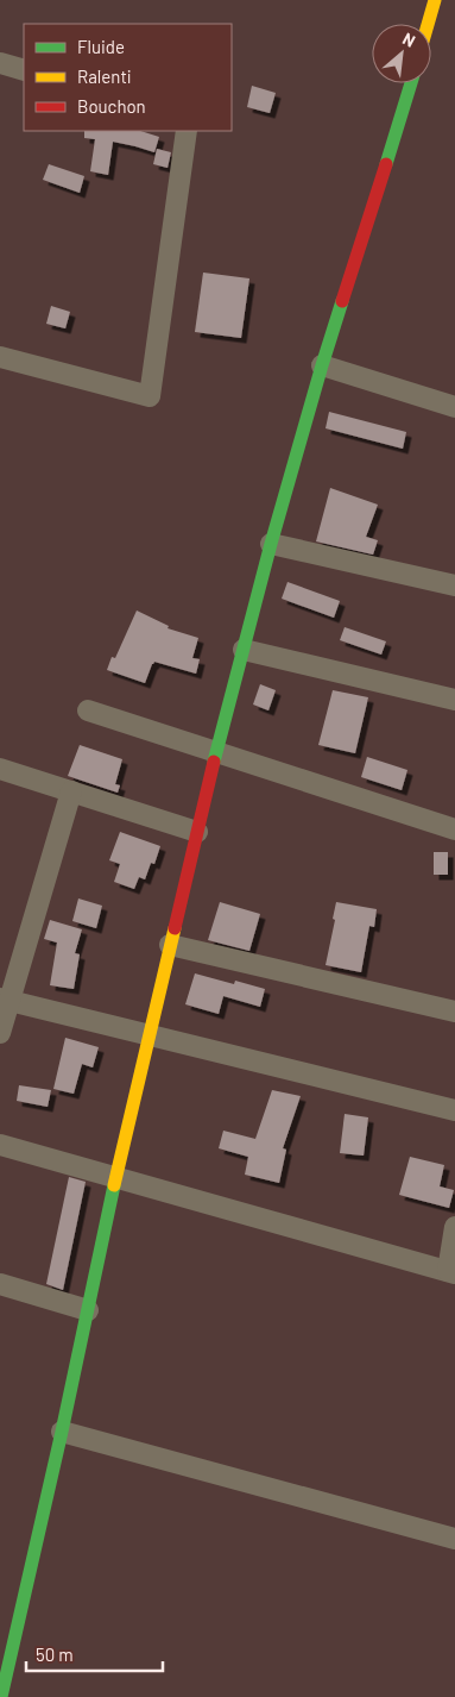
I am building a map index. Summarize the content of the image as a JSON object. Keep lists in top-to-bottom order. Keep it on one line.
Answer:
{"legend":["Fluide","Ralenti","Bouchon"],"scale_bar":"50 m","north":"top right"}
